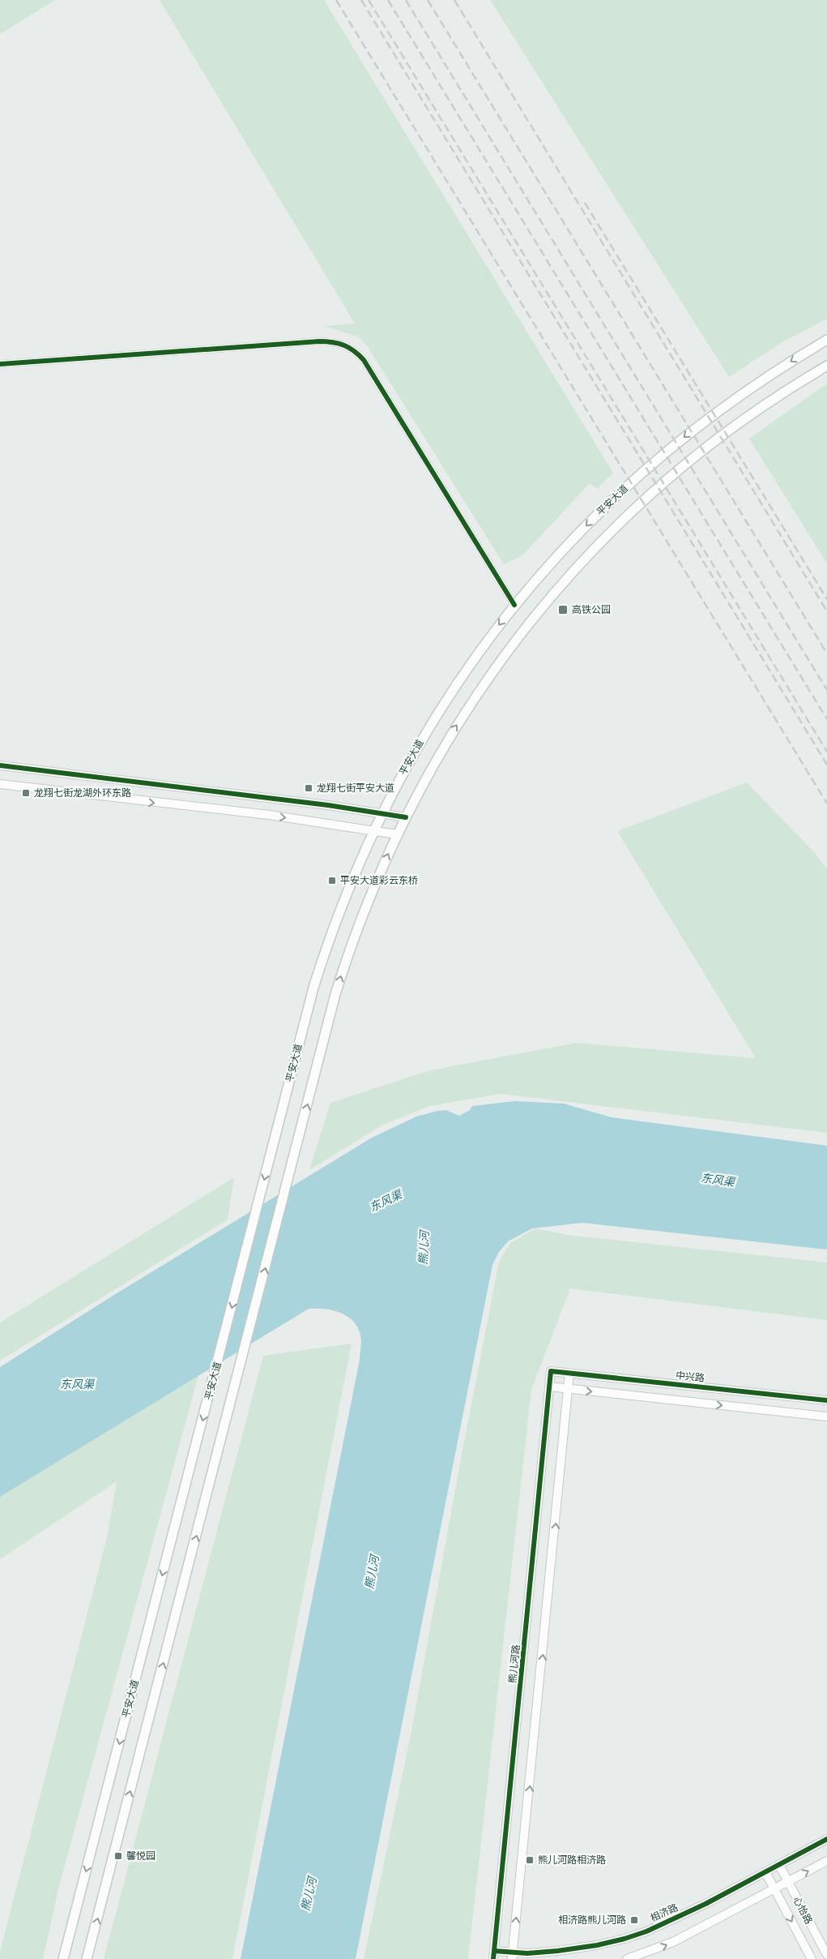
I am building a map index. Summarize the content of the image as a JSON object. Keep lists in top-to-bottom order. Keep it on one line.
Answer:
{"streets":{"main road":["平安大道"],"street":["中兴路","熊儿河路","心怡路","相济路"]},"crossings":[["中兴路","熊儿河路"],["熊儿河路","相济路"],["心怡路","相济路"]],"water":["东风渠","熊儿河"],"places":{"transit":["高铁公园","龙翔七街平安大道","龙翔七街龙湖外环东路","平安大道彩云东桥","馨悦园","熊儿河路相济路","相济路熊儿河路"]}}
